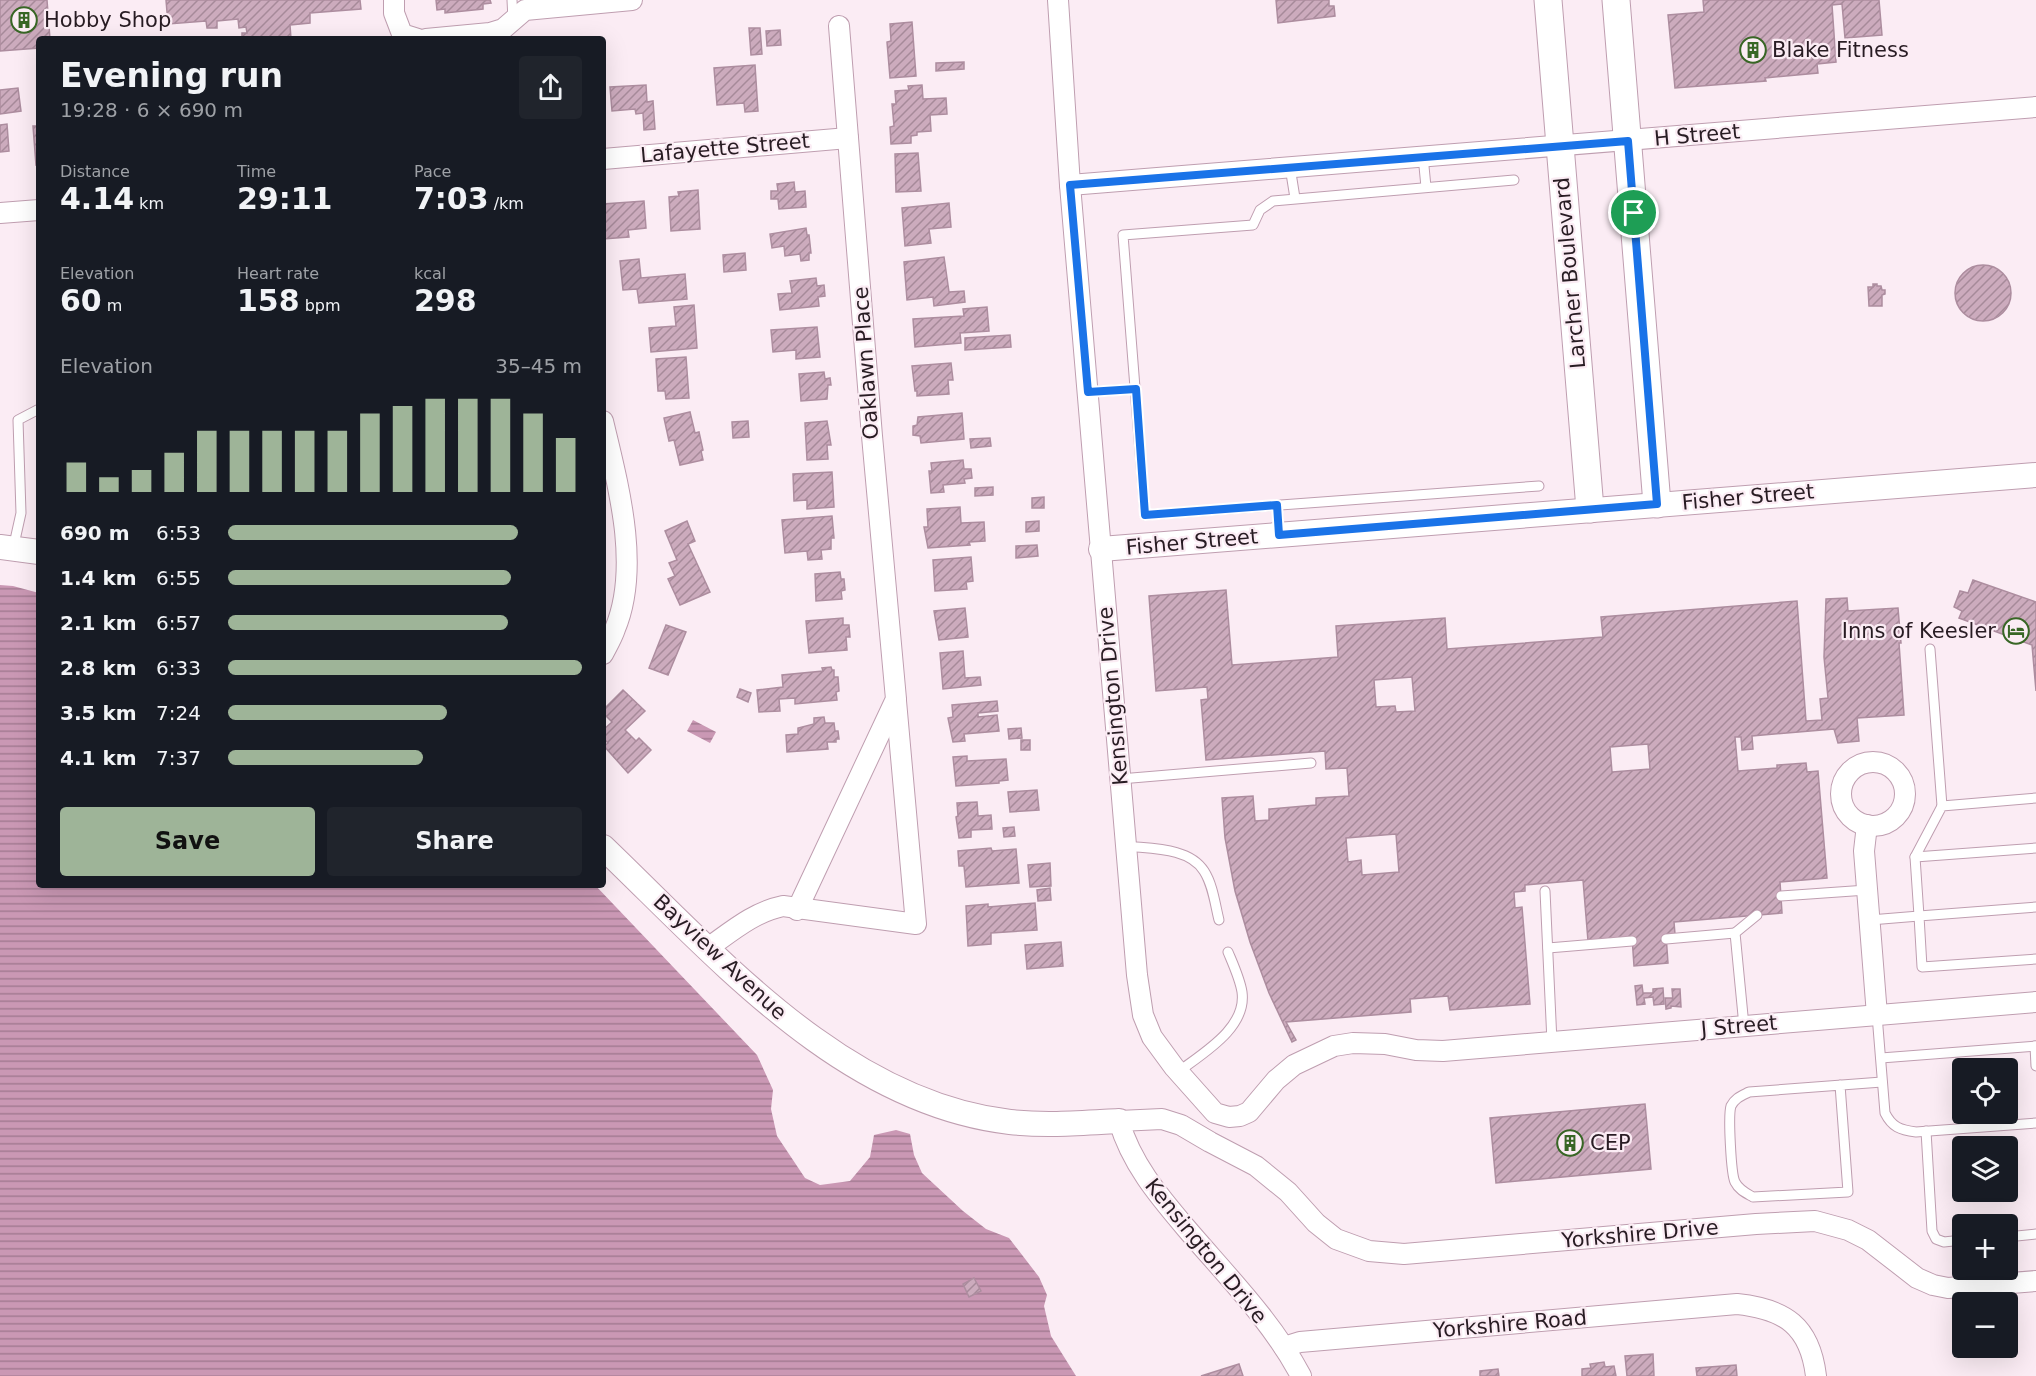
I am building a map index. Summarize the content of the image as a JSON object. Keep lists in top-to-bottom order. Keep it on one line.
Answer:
{"streets":{"main road":["Larcher Boulevard"],"street":["H Street","Lafayette Street","Oaklawn Place","Fisher Street","Kensington Drive","Bayview Avenue","J Street","Yorkshire Drive","Yorkshire Road"]},"crossings":[["H Street","Larcher Boulevard"],["H Street","Kensington Drive"],["Lafayette Street","Oaklawn Place"],["Larcher Boulevard","Fisher Street"],["Oaklawn Place","Bayview Avenue"],["Fisher Street","Kensington Drive"],["Kensington Drive","Bayview Avenue"],["Kensington Drive","J Street"],["Kensington Drive","Yorkshire Drive"],["Kensington Drive","Yorkshire Road"],["Bayview Avenue","Yorkshire Drive"]],"places":{"building":["Hobby Shop","Blake Fitness","CEP"],"hotel":["Inns of Keesler"]},"page":{"heading":["Evening run","19:28 · 6 × 690 m"],"stats":[["Distance","4.14 km"],["Time","29:11"],["Pace","7:03 /km"],["Elevation","60 m"],["Heart rate","158 bpm"],["kcal","298"]],"chart":["Elevation","35–45 m"],"list":[{"name":"690 m","note":"6:53"},{"name":"1.4 km","note":"6:55"},{"name":"2.1 km","note":"6:57"},{"name":"2.8 km","note":"6:33"},{"name":"3.5 km","note":"7:24"},{"name":"4.1 km","note":"7:37"}],"buttons":["Save","Share"],"map_buttons":["+","−"]}}
